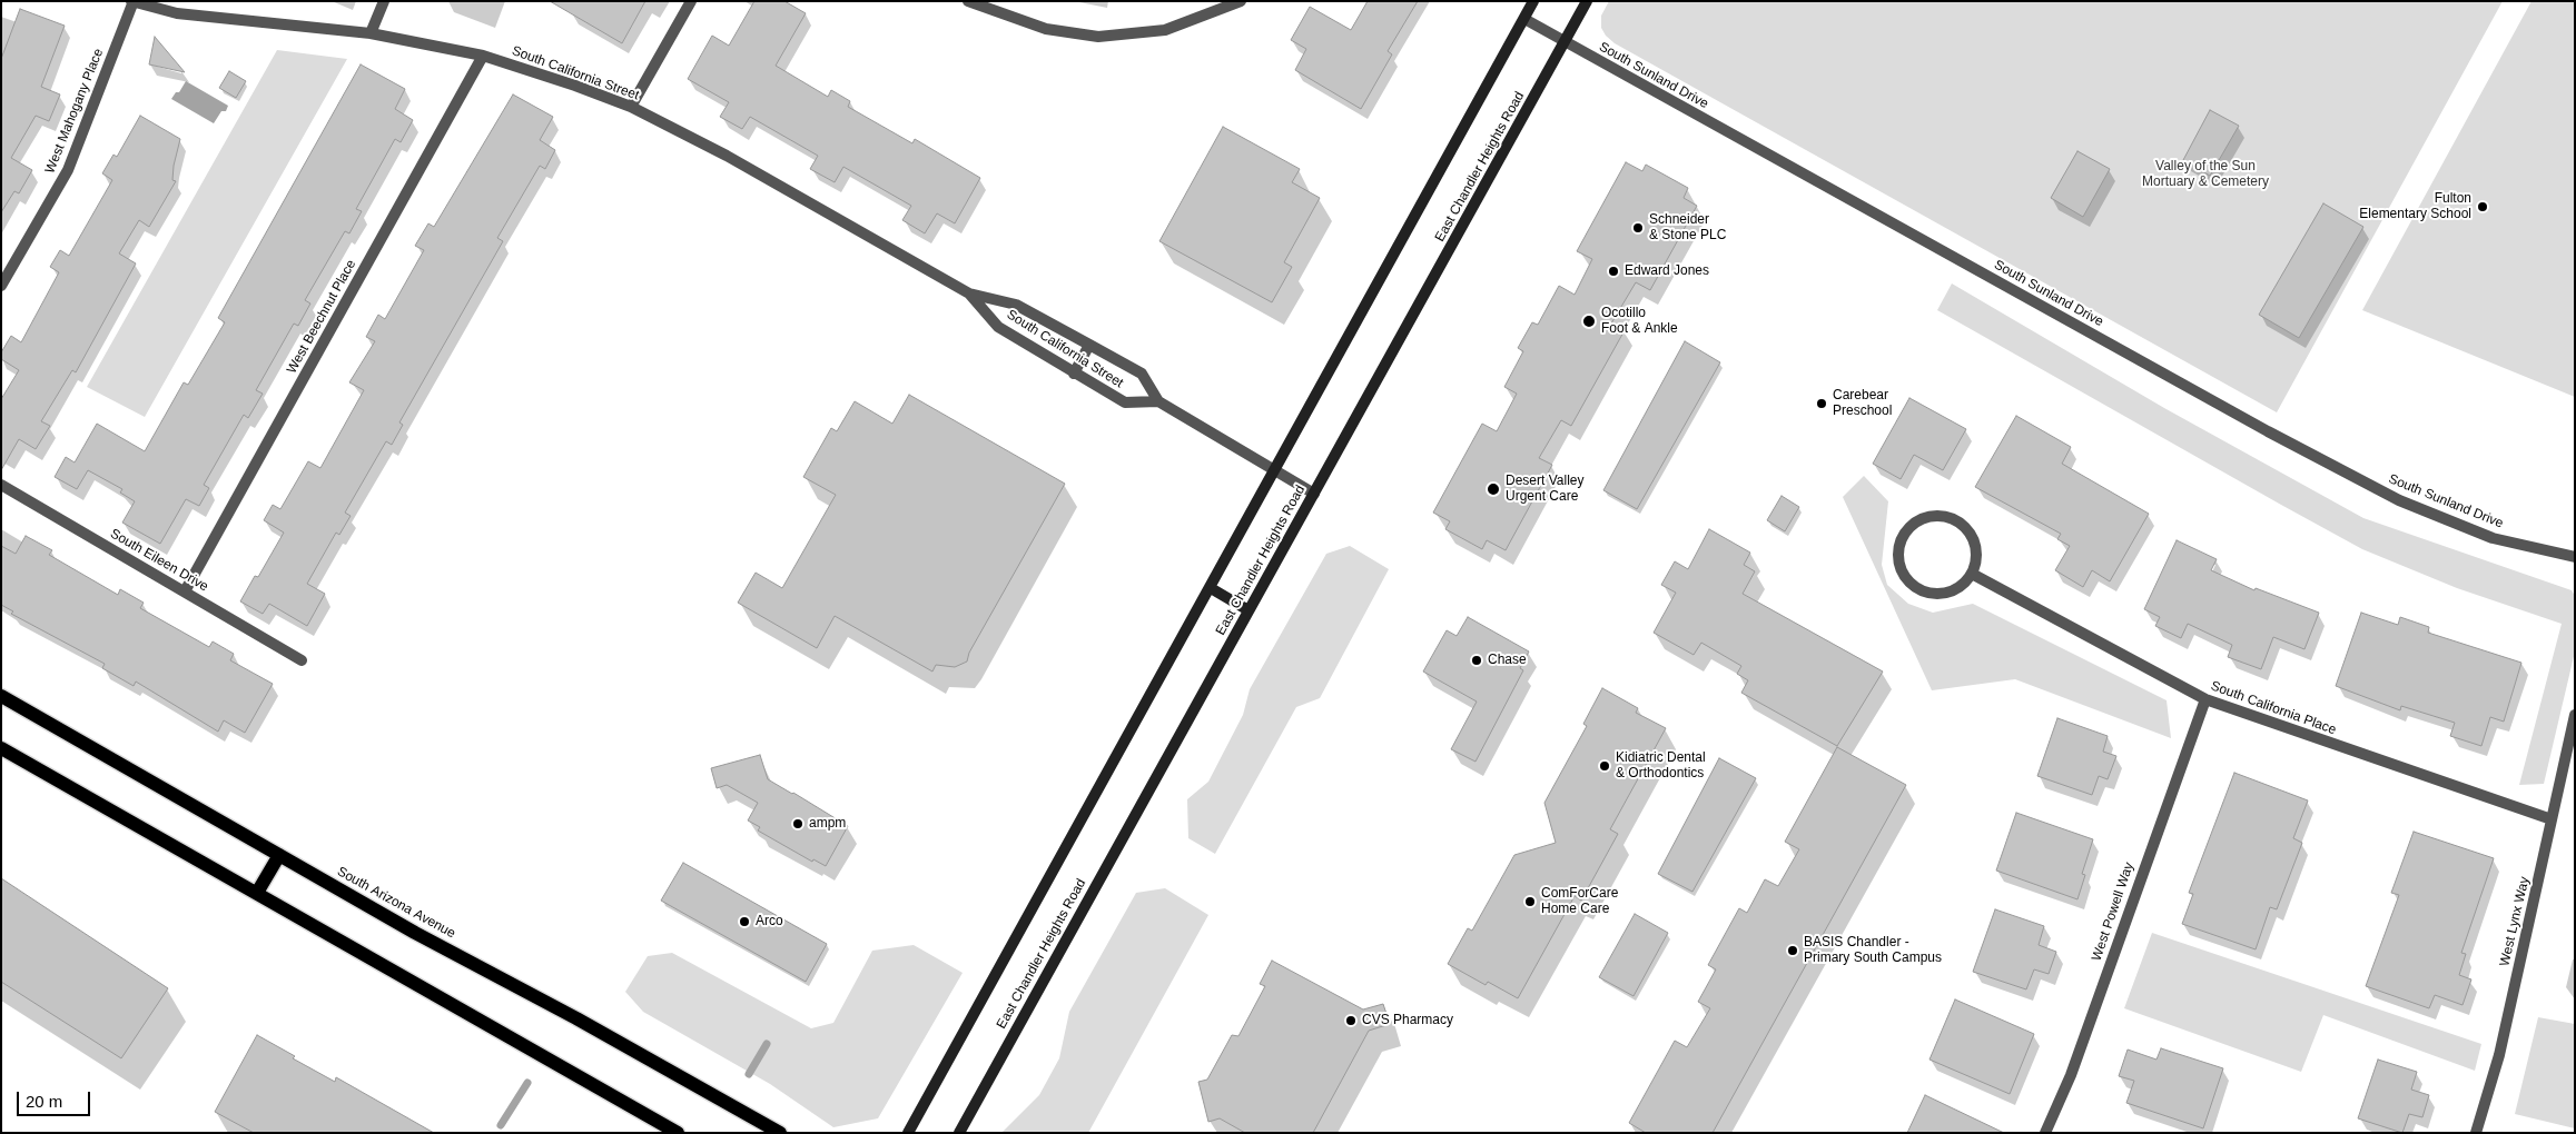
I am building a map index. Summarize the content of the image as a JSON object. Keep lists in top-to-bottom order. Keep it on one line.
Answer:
{"streets":{"main road":["East Chandler Heights Road","South Arizona Avenue"],"street":["South California Street","South Sunland Drive","West Mahogany Place","West Beechnut Place","South Eileen Drive","South California Place","West Powell Way","West Lynx Way"]},"crossings":[["South California Street","West Mahogany Place"],["South California Street","West Beechnut Place"],["South Sunland Drive","East Chandler Heights Road"],["West Beechnut Place","South Eileen Drive"],["South California Place","West Powell Way"],["South California Place","West Lynx Way"]],"parks":["Valley of the Sun Mortuary & Cemetery"],"places":["Fulton Elementary School","Schneider & Stone PLC","Edward Jones","Ocotillo Foot & Ankle","Carebear Preschool","Desert Valley Urgent Care","Chase","Kidiatric Dental & Orthodontics","ampm","ComForCare Home Care","Arco","BASIS Chandler - Primary South Campus","CVS Pharmacy"],"scale_bar":"20 m"}
